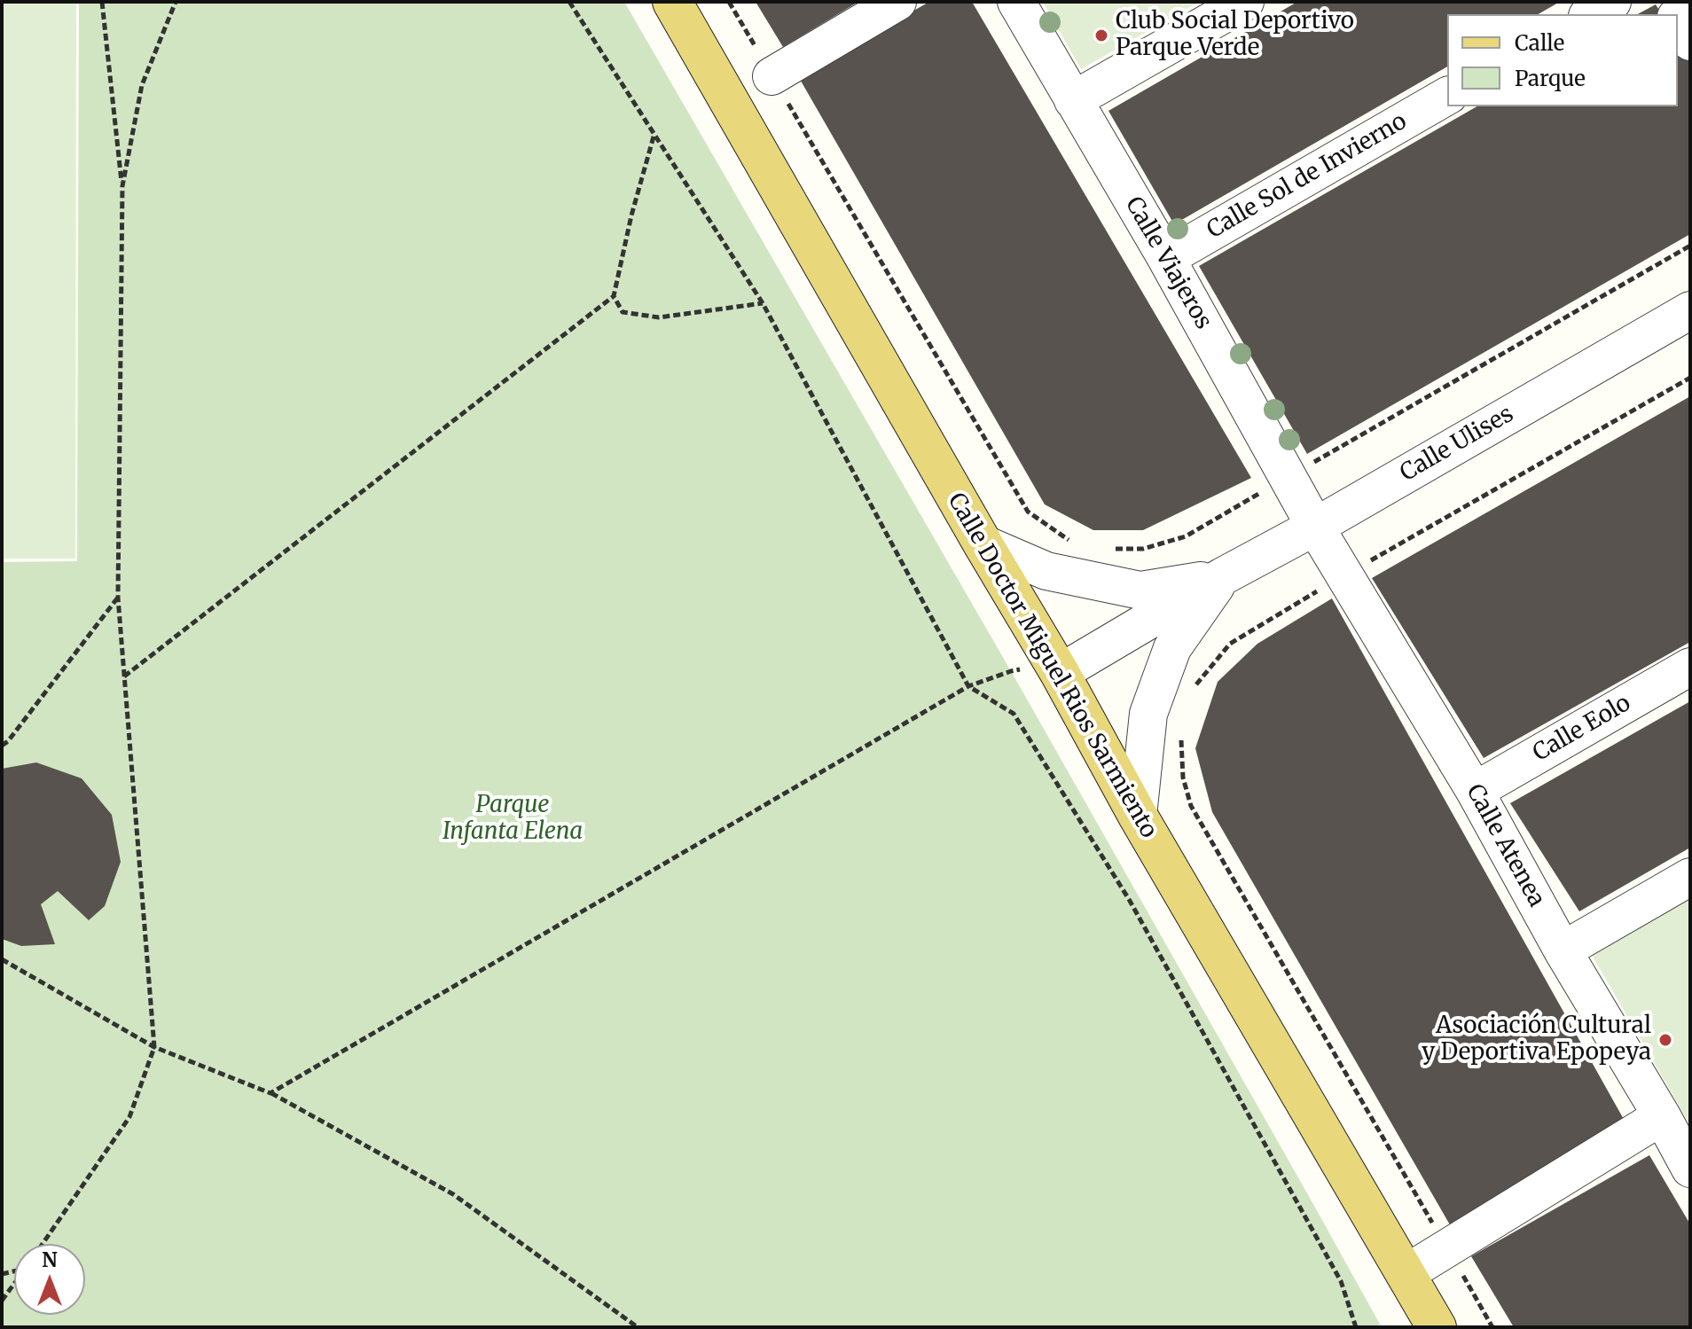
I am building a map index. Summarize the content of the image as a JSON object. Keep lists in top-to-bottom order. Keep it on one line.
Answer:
{"streets":{"main road":["Calle Doctor Miguel Rios Sarmiento"],"street":["Calle Sol de Invierno","Calle Viajeros","Calle Ulises","Calle Eolo","Calle Atenea"]},"crossings":[["Calle Sol de Invierno","Calle Viajeros"],["Calle Viajeros","Calle Ulises"],["Calle Viajeros","Calle Atenea"],["Calle Ulises","Calle Doctor Miguel Rios Sarmiento"],["Calle Ulises","Calle Atenea"],["Calle Eolo","Calle Atenea"]],"parks":["Parque Infanta Elena"],"places":["Club Social Deportivo Parque Verde","Asociación Cultural y Deportiva Epopeya"],"legend":["Calle","Parque"],"north":"top"}
